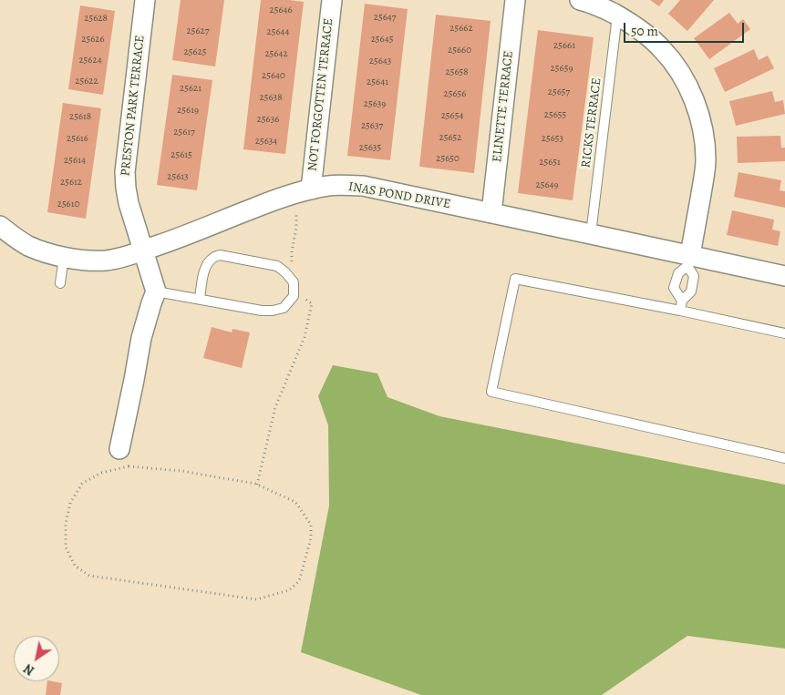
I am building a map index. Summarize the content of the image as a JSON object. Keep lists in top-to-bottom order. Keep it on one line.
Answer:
{"streets":{"street":["NOT FORGOTTEN TERRACE","PRESTON PARK TERRACE","ELINETTE TERRACE","INAS POND DRIVE"],"lane":["RICKS TERRACE"]},"crossings":[["NOT FORGOTTEN TERRACE","INAS POND DRIVE"],["PRESTON PARK TERRACE","INAS POND DRIVE"],["ELINETTE TERRACE","INAS POND DRIVE"],["RICKS TERRACE","INAS POND DRIVE"]],"house_numbers":["25646","25647","25628","25662","25627","25644","25626","25645","25661","25660","25625","25642","25624","25643","25659","25658","25640","25622","25641","25621","25657","25656","25638","25639","25619","25655","25654","25618","25636","25637","25617","25652","25616","25653","25634","25635","25615","25650","25614","25651","25613","25612","25649","25610"],"scale_bar":"50 m","north":"bottom left"}
